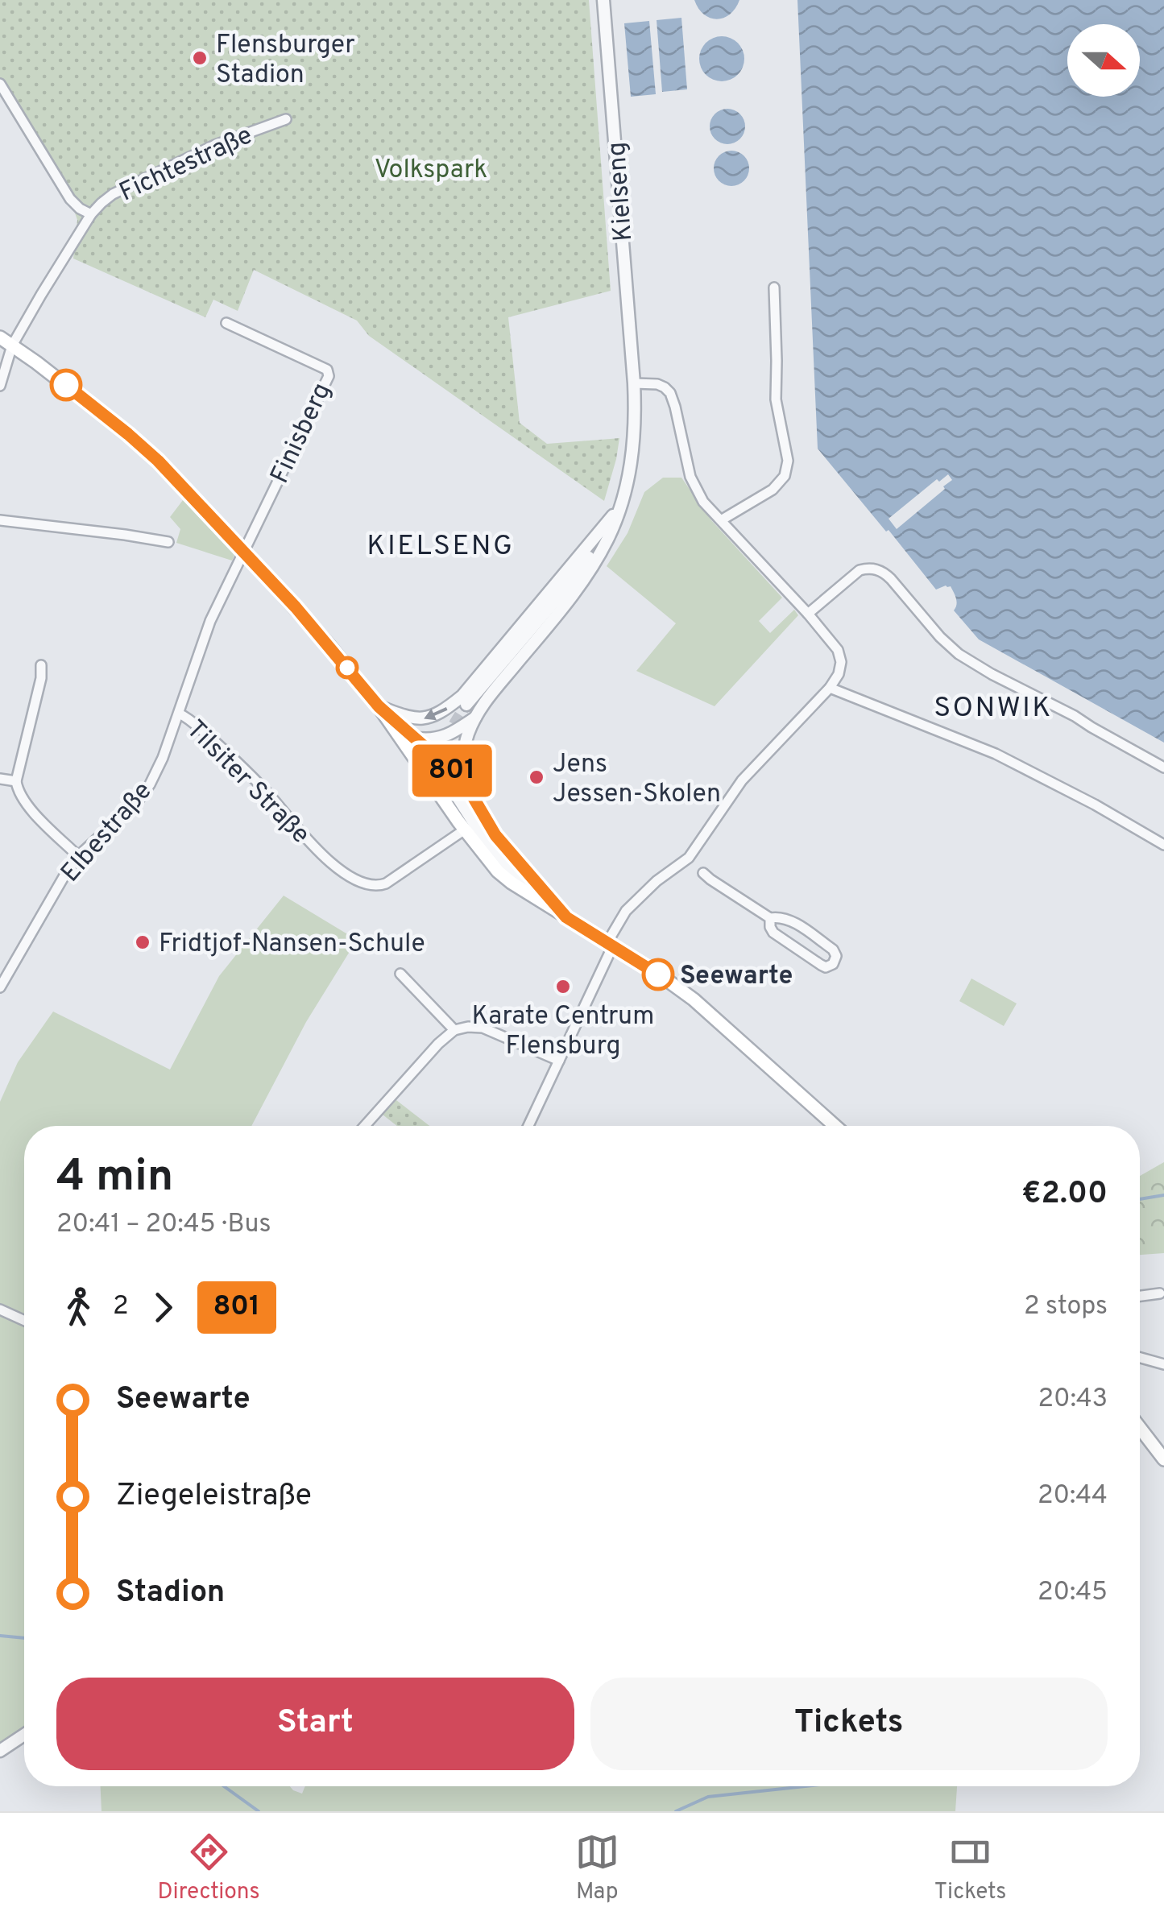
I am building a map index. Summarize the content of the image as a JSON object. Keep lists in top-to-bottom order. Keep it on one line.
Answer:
{"streets":{"street":["Fichtestraße","Kielseng","Finisberg","Tilsiter Straße","Elbestraße"]},"crossings":[["Finisberg","Tilsiter Straße"],["Tilsiter Straße","Elbestraße"]],"districts":["KIELSENG","SONWIK"],"parks":["Volkspark"],"places":["Flensburger Stadion","Jens Jessen-Skolen","Fridtjof-Nansen-Schule","Seewarte","Karate Centrum Flensburg"],"lines":["bus line 801"],"north":"right","page":{"on_map":"801","heading":["4 min","20:41 – 20:45 · Bus","€2.00"],"legs":["2","801","2 stops"],"list":[{"name":"Seewarte","value":"20:43"},{"name":"Ziegeleistraße","value":"20:44"},{"name":"Stadion","value":"20:45"}],"buttons":["Start","Tickets"],"tabs":["Directions","Map","Tickets"]}}
